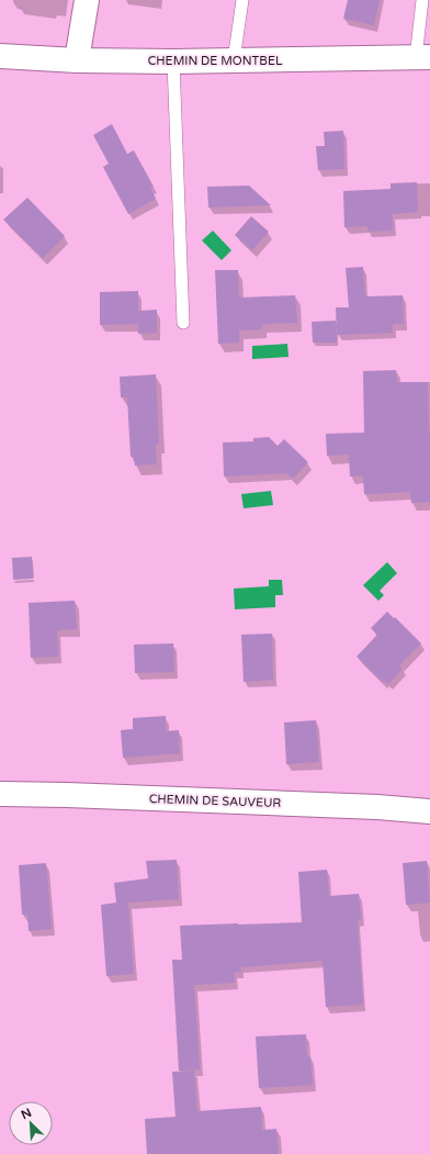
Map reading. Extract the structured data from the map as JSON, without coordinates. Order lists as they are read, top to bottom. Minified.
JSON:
{"streets":{"street":["CHEMIN DE MONTBEL","CHEMIN DE SAUVEUR"]},"north":"top left"}
